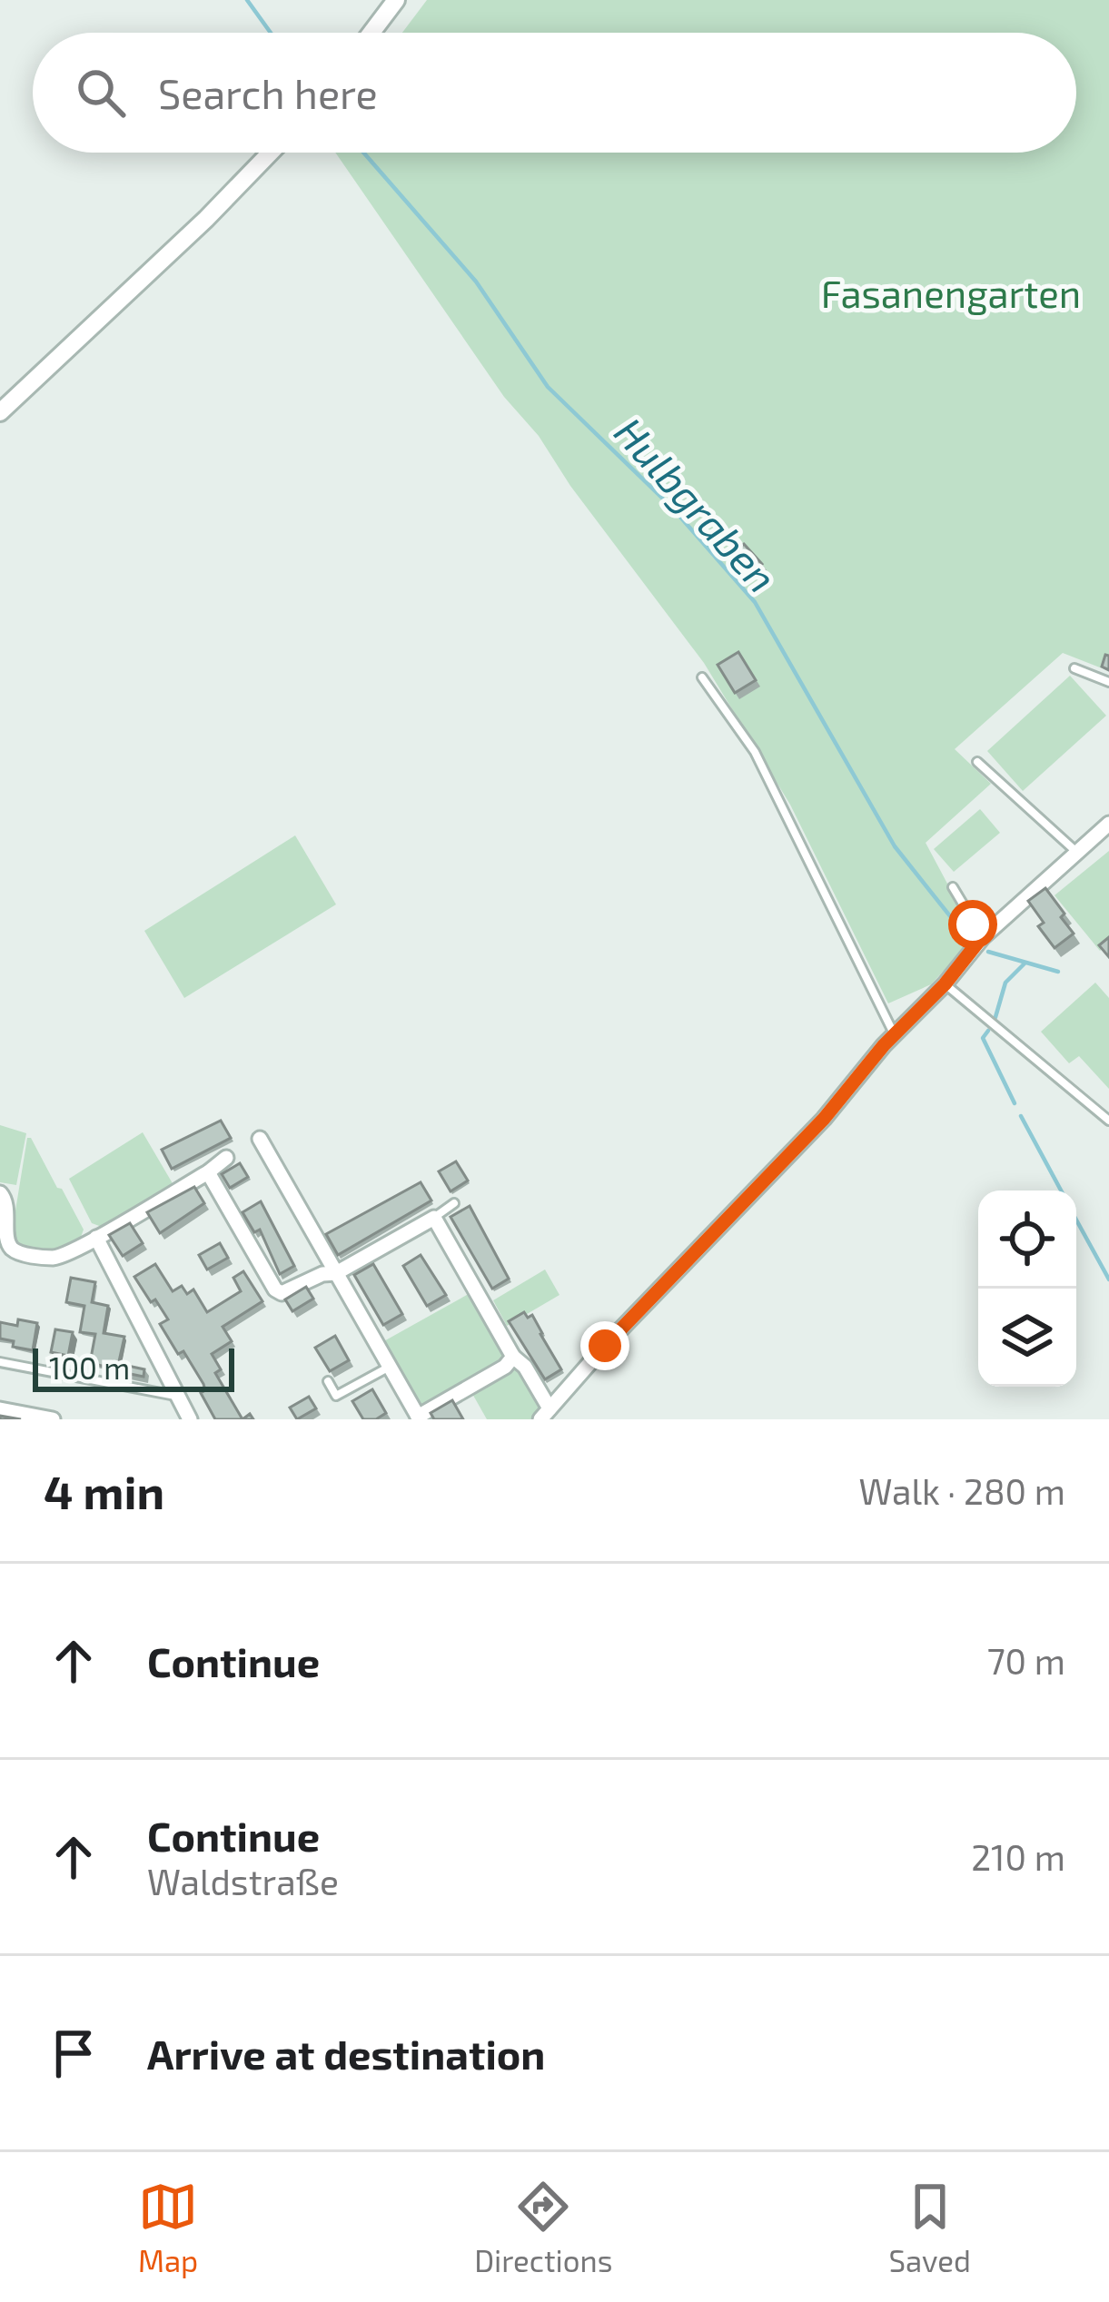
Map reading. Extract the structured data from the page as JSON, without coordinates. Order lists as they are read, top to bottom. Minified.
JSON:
{"water":["Hulbgraben"],"parks":["Fasanengarten"],"scale_bar":"100 m","page":{"search":"Search here","scale":"100 m","heading":["4 min","Walk · 280 m"],"list":[["Continue","70 m"],["Continue","Waldstraße","210 m"],"Arrive at destination"],"nav":["Map","Directions","Saved"]}}
